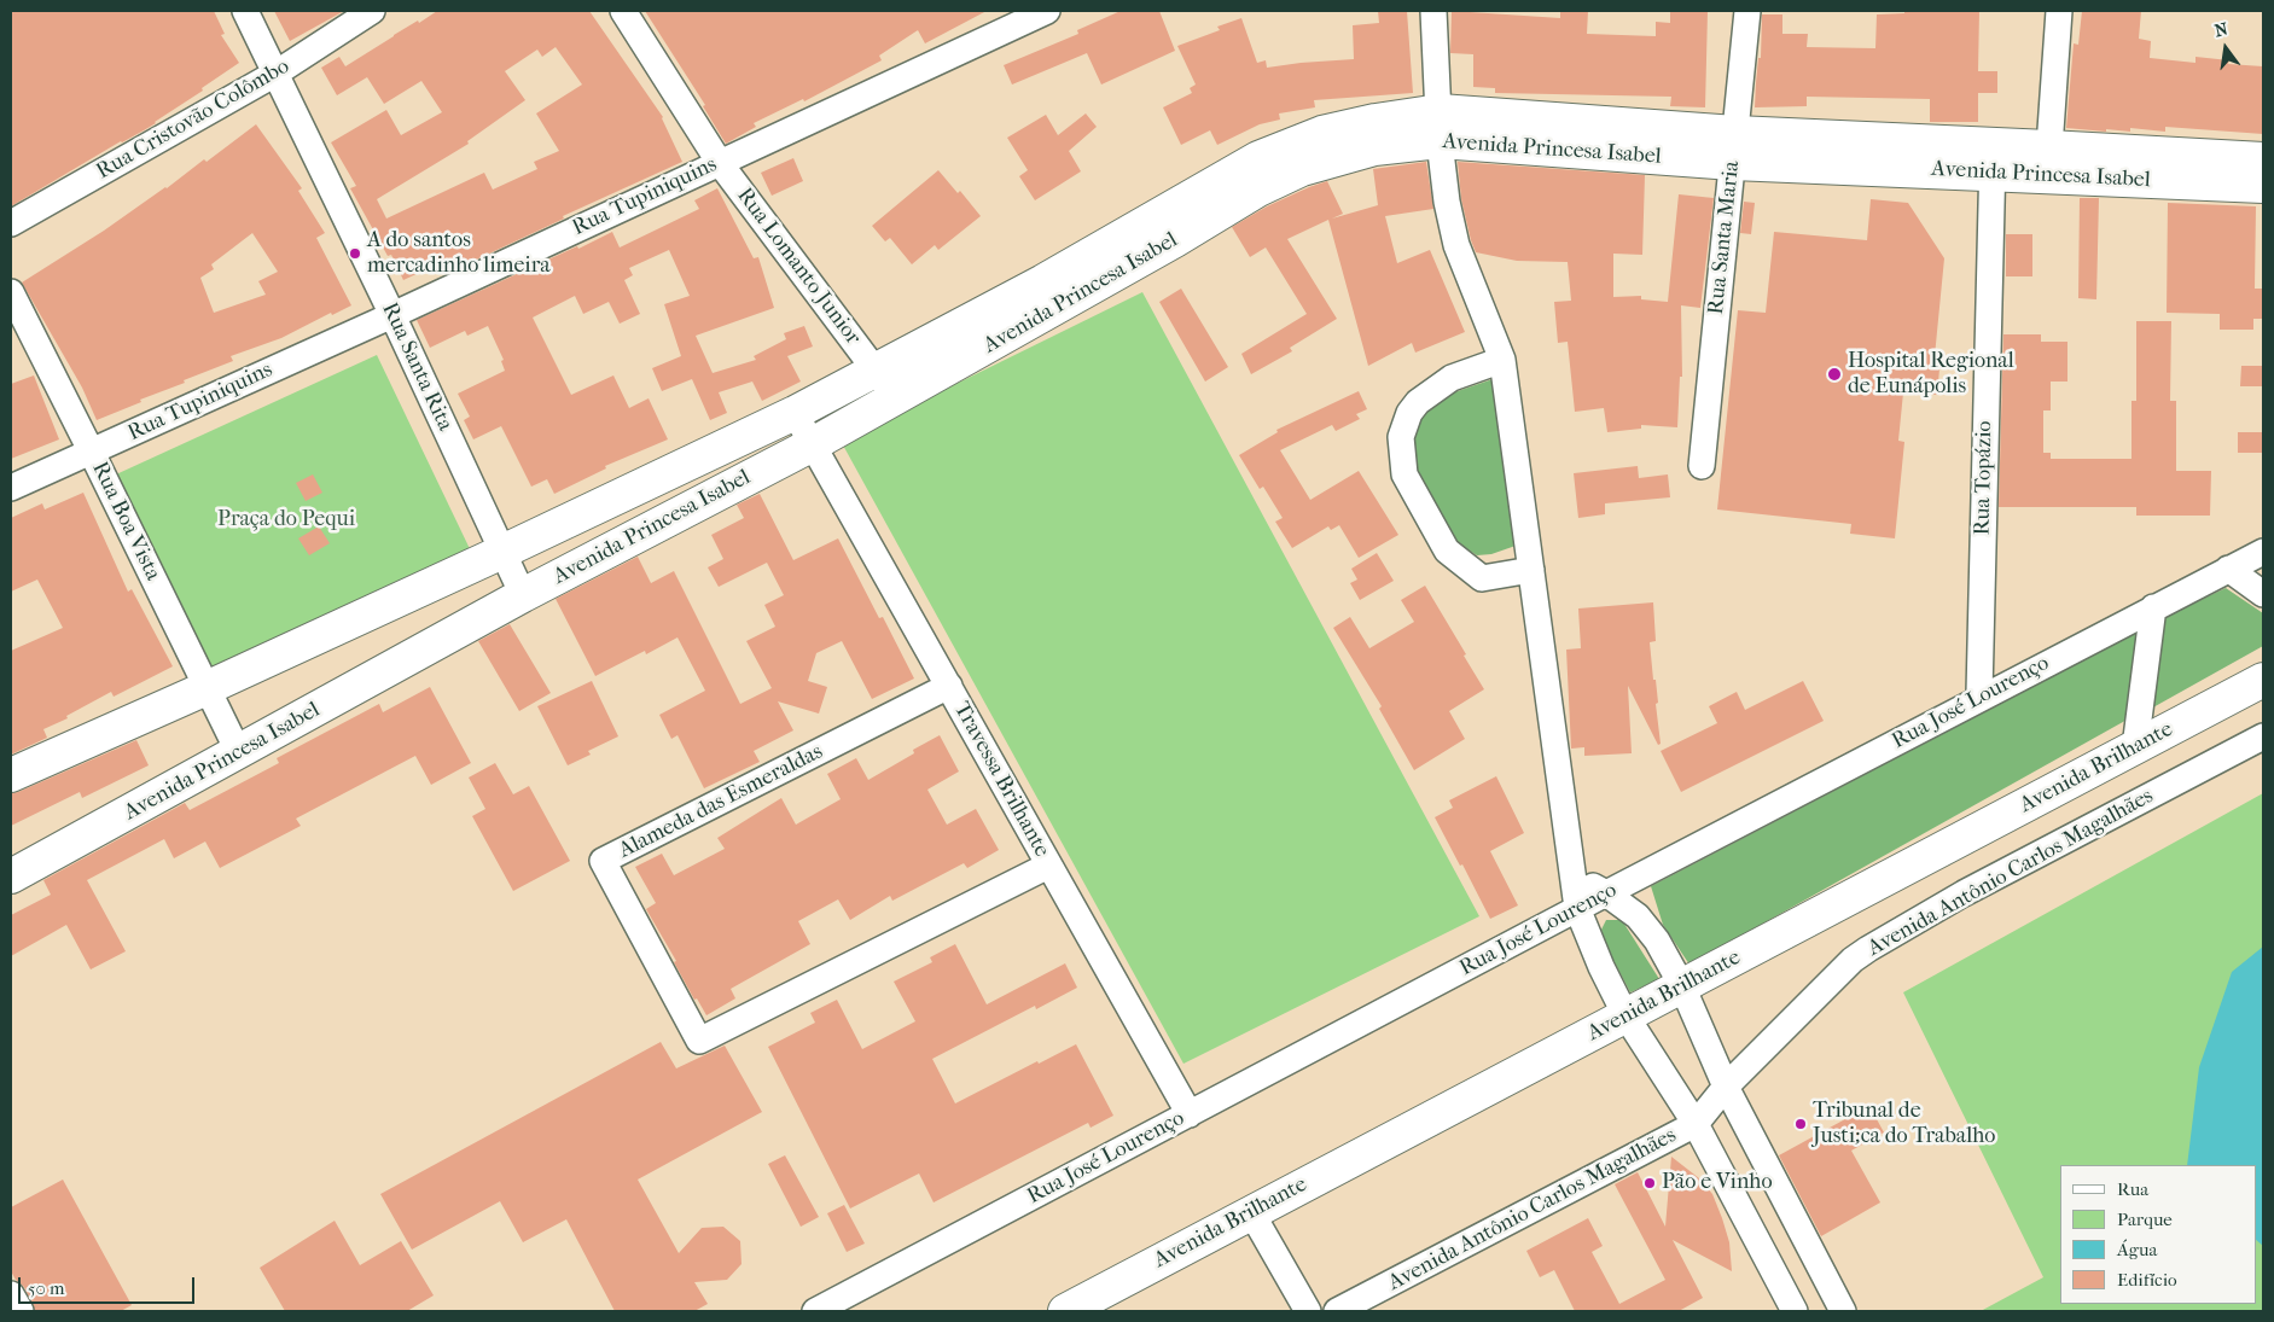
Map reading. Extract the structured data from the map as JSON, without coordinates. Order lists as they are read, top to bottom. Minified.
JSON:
{"streets":{"main road":["Avenida Princesa Isabel","Avenida Brilhante"],"street":["Rua Cristovão Colômbo","Rua Tupiniquins","Rua Santa Maria","Rua Lomanto Junior","Rua Santa Rita","Rua Topázio","Rua Boa Vista","Rua José Lourenço","Travessa Brilhante","Alameda das Esmeraldas","Avenida Antônio Carlos Magalhães"]},"crossings":[["Rua Cristovão Colômbo","Rua Santa Rita"],["Avenida Princesa Isabel","Rua Santa Maria"],["Avenida Princesa Isabel","Rua Lomanto Junior"],["Avenida Princesa Isabel","Rua Santa Rita"],["Avenida Princesa Isabel","Rua Topázio"],["Avenida Princesa Isabel","Rua Boa Vista"],["Avenida Princesa Isabel","Travessa Brilhante"],["Rua Tupiniquins","Rua Lomanto Junior"],["Rua Tupiniquins","Rua Santa Rita"],["Rua Tupiniquins","Rua Boa Vista"],["Rua Topázio","Rua José Lourenço"],["Rua José Lourenço","Travessa Brilhante"],["Travessa Brilhante","Alameda das Esmeraldas"]],"parks":["Praça do Pequi"],"places":["A do santos mercadinho limeira","Hospital Regional de Eunápolis","Tribunal de Justi;ca do Trabalho","Pão e Vinho"],"legend":["Rua","Parque","Água","Edifício"],"scale_bar":"50 m","north":"top"}
